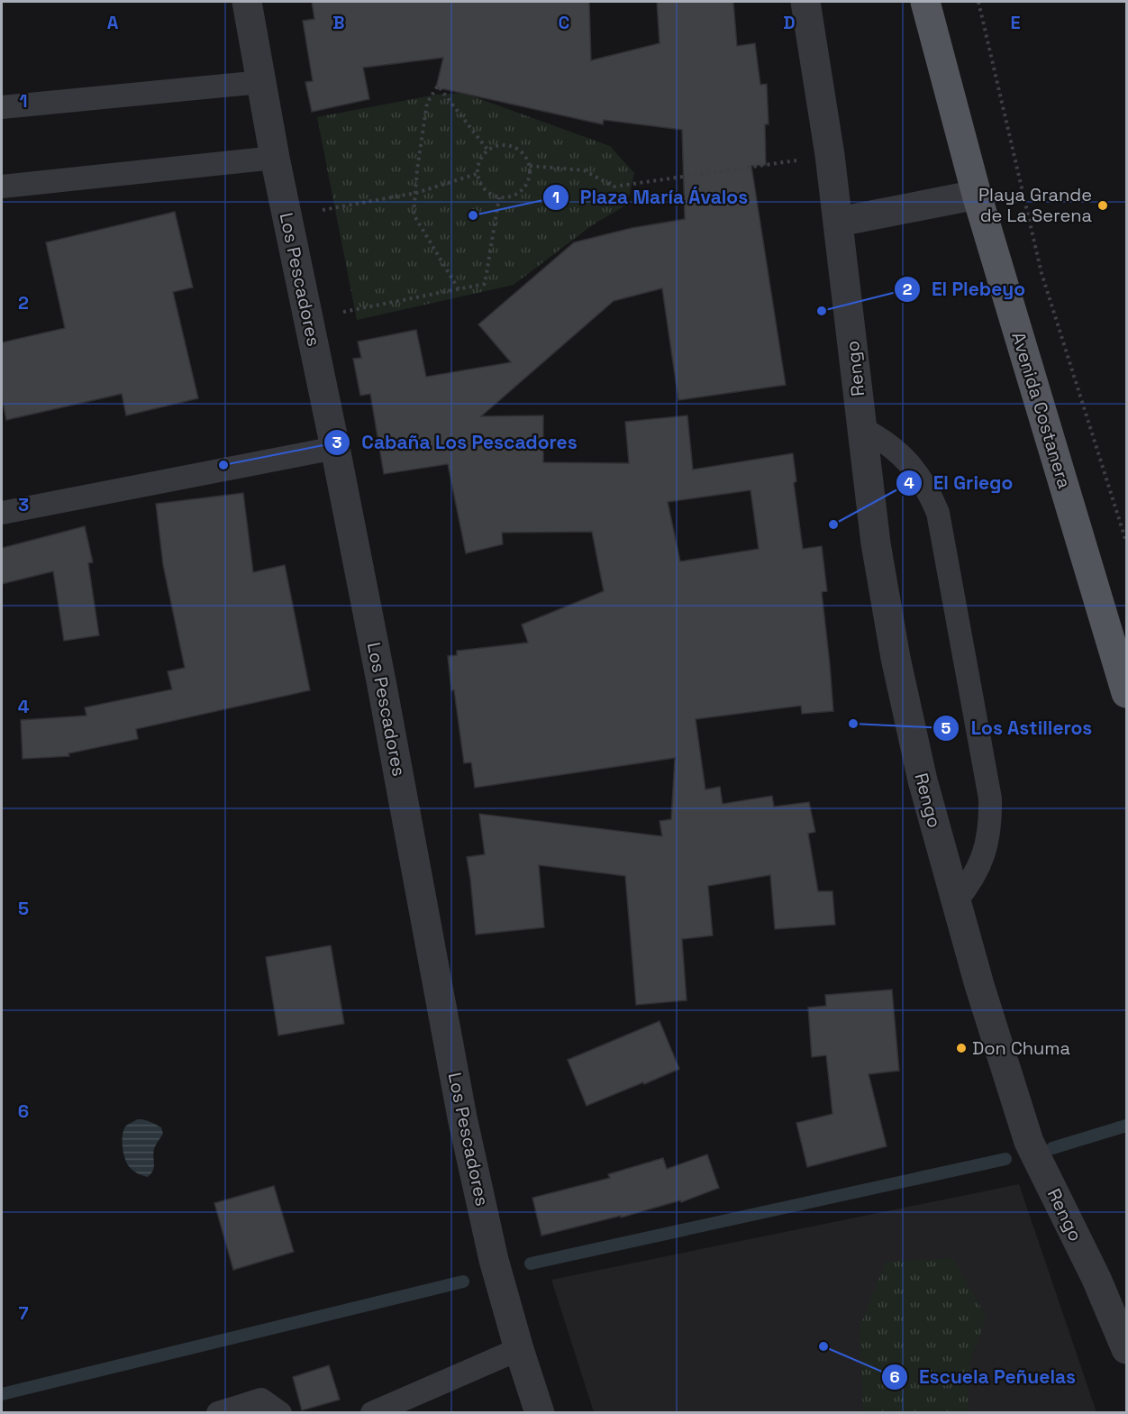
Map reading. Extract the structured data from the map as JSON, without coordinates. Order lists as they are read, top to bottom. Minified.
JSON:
{"streets":{"main road":["Avenida Costanera"],"street":["Los Pescadores","Rengo"]},"places":["Playa Grande de La Serena","Plaza María Ávalos","El Plebeyo","Cabaña Los Pescadores","El Griego","Los Astilleros","Don Chuma","Escuela Peñuelas"],"grid":{"columns":["A","B","C","D","E"],"rows":["1","2","3","4","5","6","7"]}}
